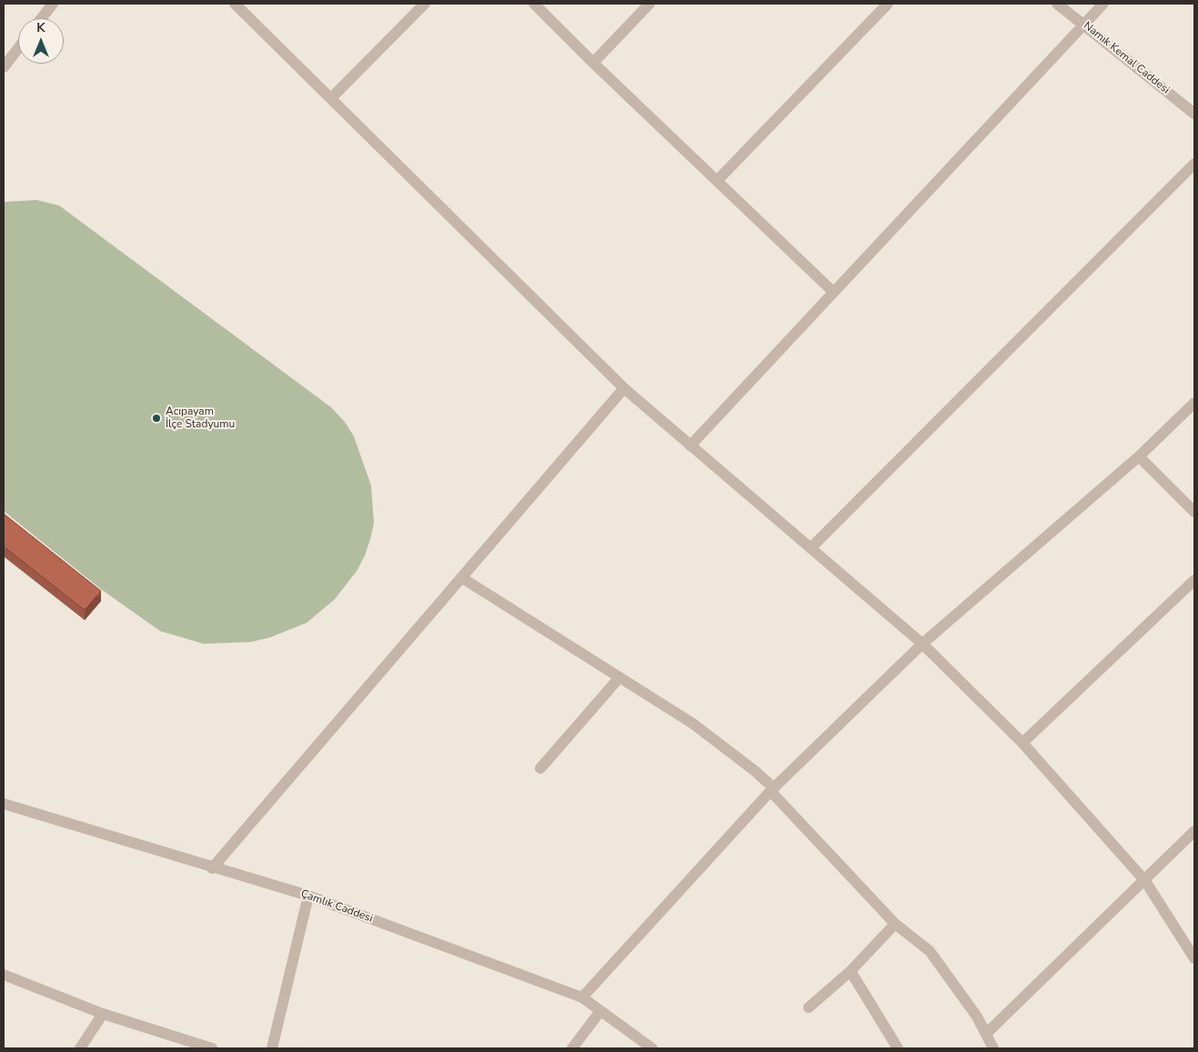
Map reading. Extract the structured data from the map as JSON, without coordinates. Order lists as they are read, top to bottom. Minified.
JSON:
{"streets":{"street":["Namık Kemal Caddesi","Çamlık Caddesi"]},"places":["Acıpayam İlçe Stadyumu"],"north":"top"}
